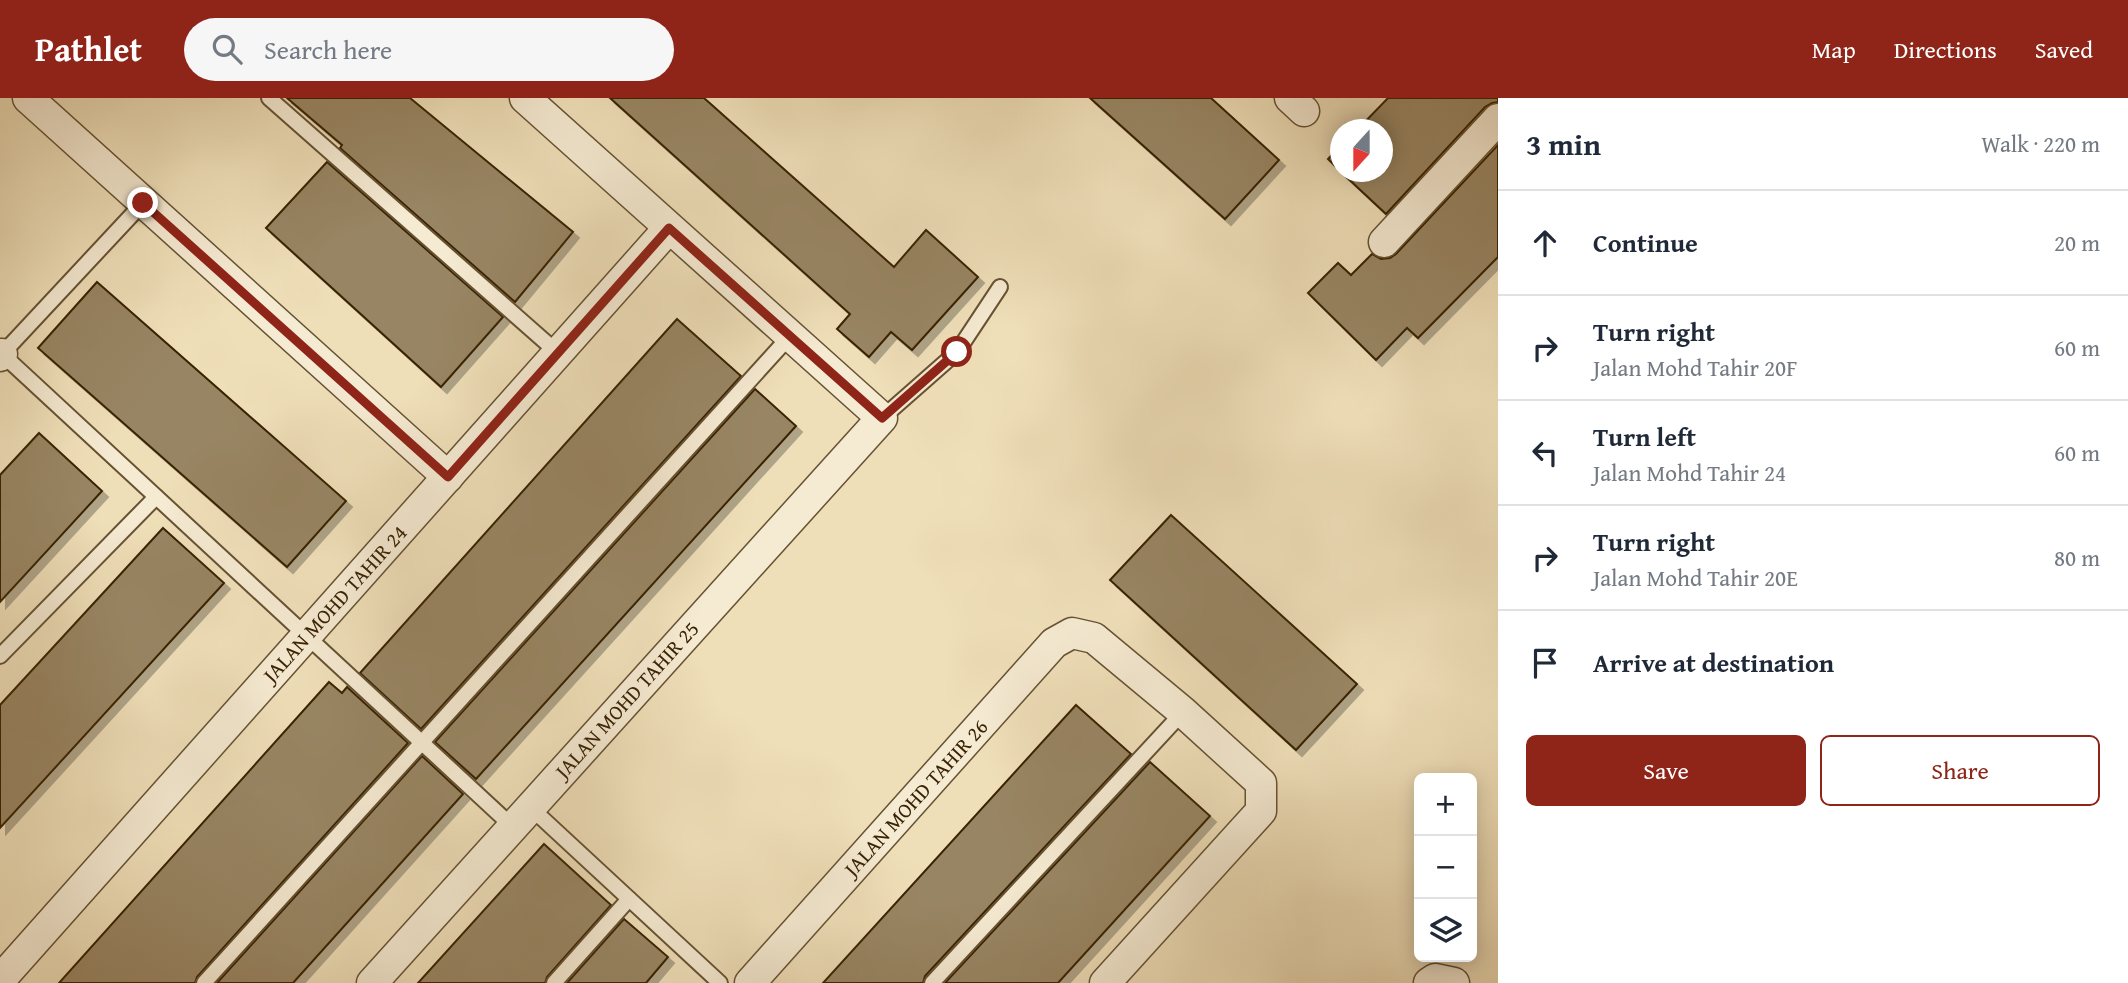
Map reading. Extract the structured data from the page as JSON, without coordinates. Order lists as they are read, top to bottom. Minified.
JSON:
{"streets":{"street":["JALAN MOHD TAHIR 24","JALAN MOHD TAHIR 25","JALAN MOHD TAHIR 26"]},"north":"bottom","page":{"header":"Pathlet","search":"Search here","nav":["Map","Directions","Saved"],"heading":["3 min","Walk · 220 m"],"list":[["Continue","20 m"],["Turn right","Jalan Mohd Tahir 20F","60 m"],["Turn left","Jalan Mohd Tahir 24","60 m"],["Turn right","Jalan Mohd Tahir 20E","80 m"],"Arrive at destination"],"buttons":["Save","Share"],"map_buttons":["+","−"]}}
